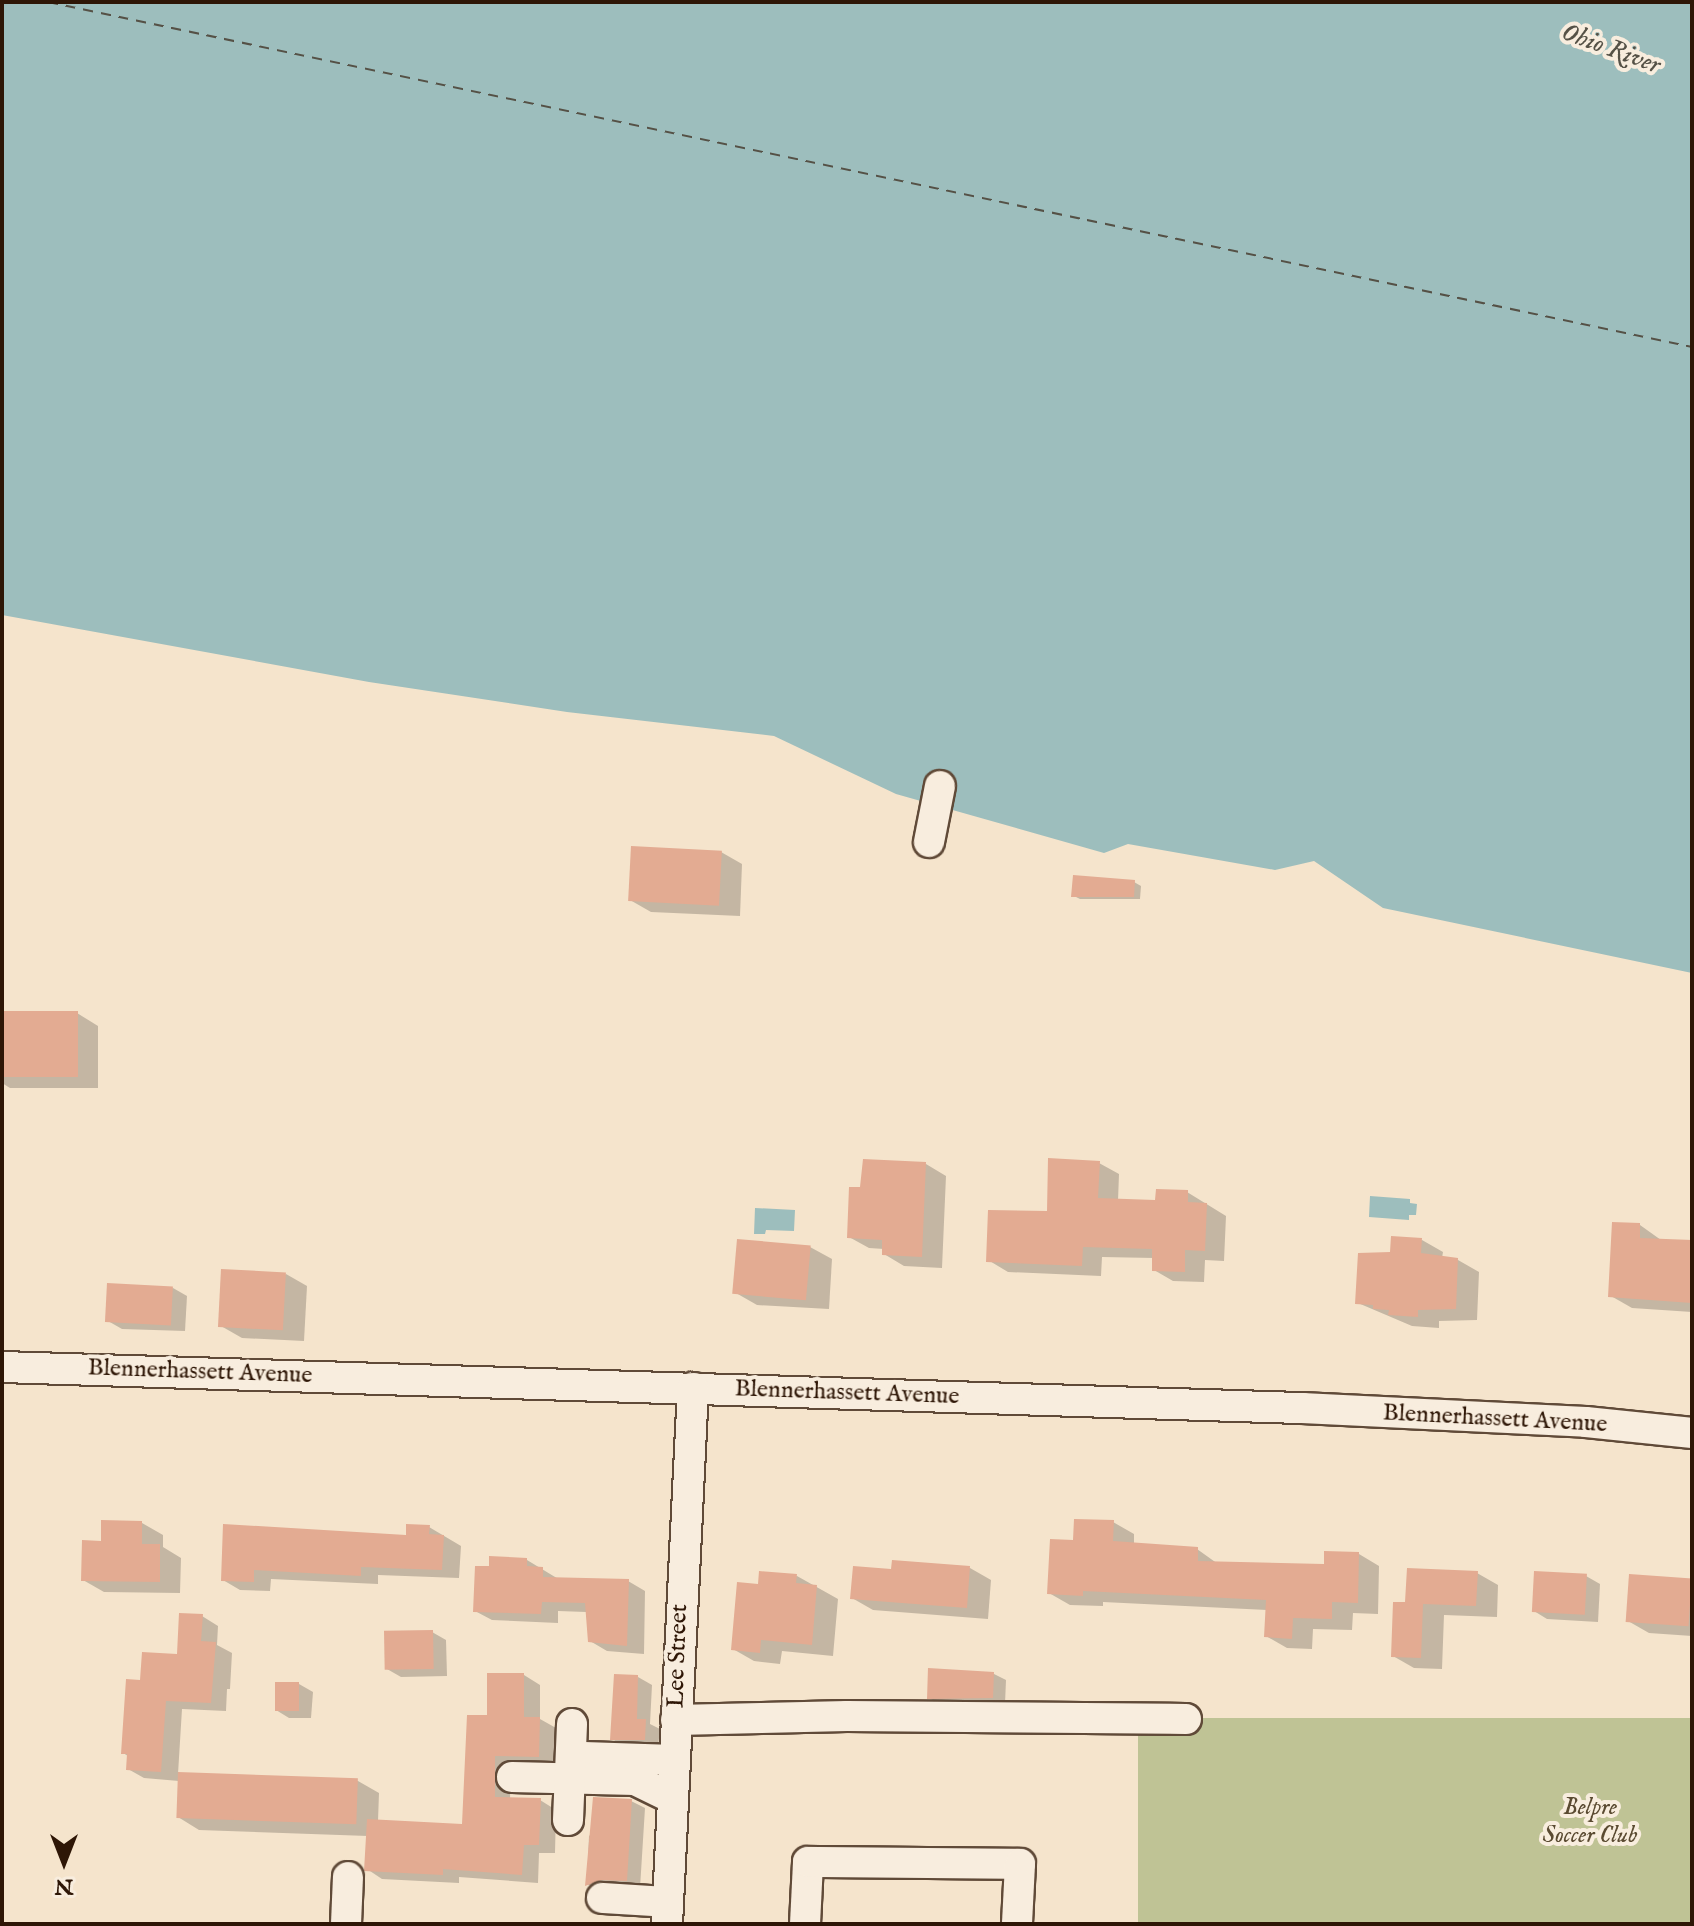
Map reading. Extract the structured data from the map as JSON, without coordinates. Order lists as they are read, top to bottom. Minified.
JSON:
{"streets":{"street":["Blennerhassett Avenue","Lee Street"]},"crossings":[["Blennerhassett Avenue","Lee Street"]],"water":["Ohio River"],"parks":["Belpre Soccer Club"],"north":"bottom"}
